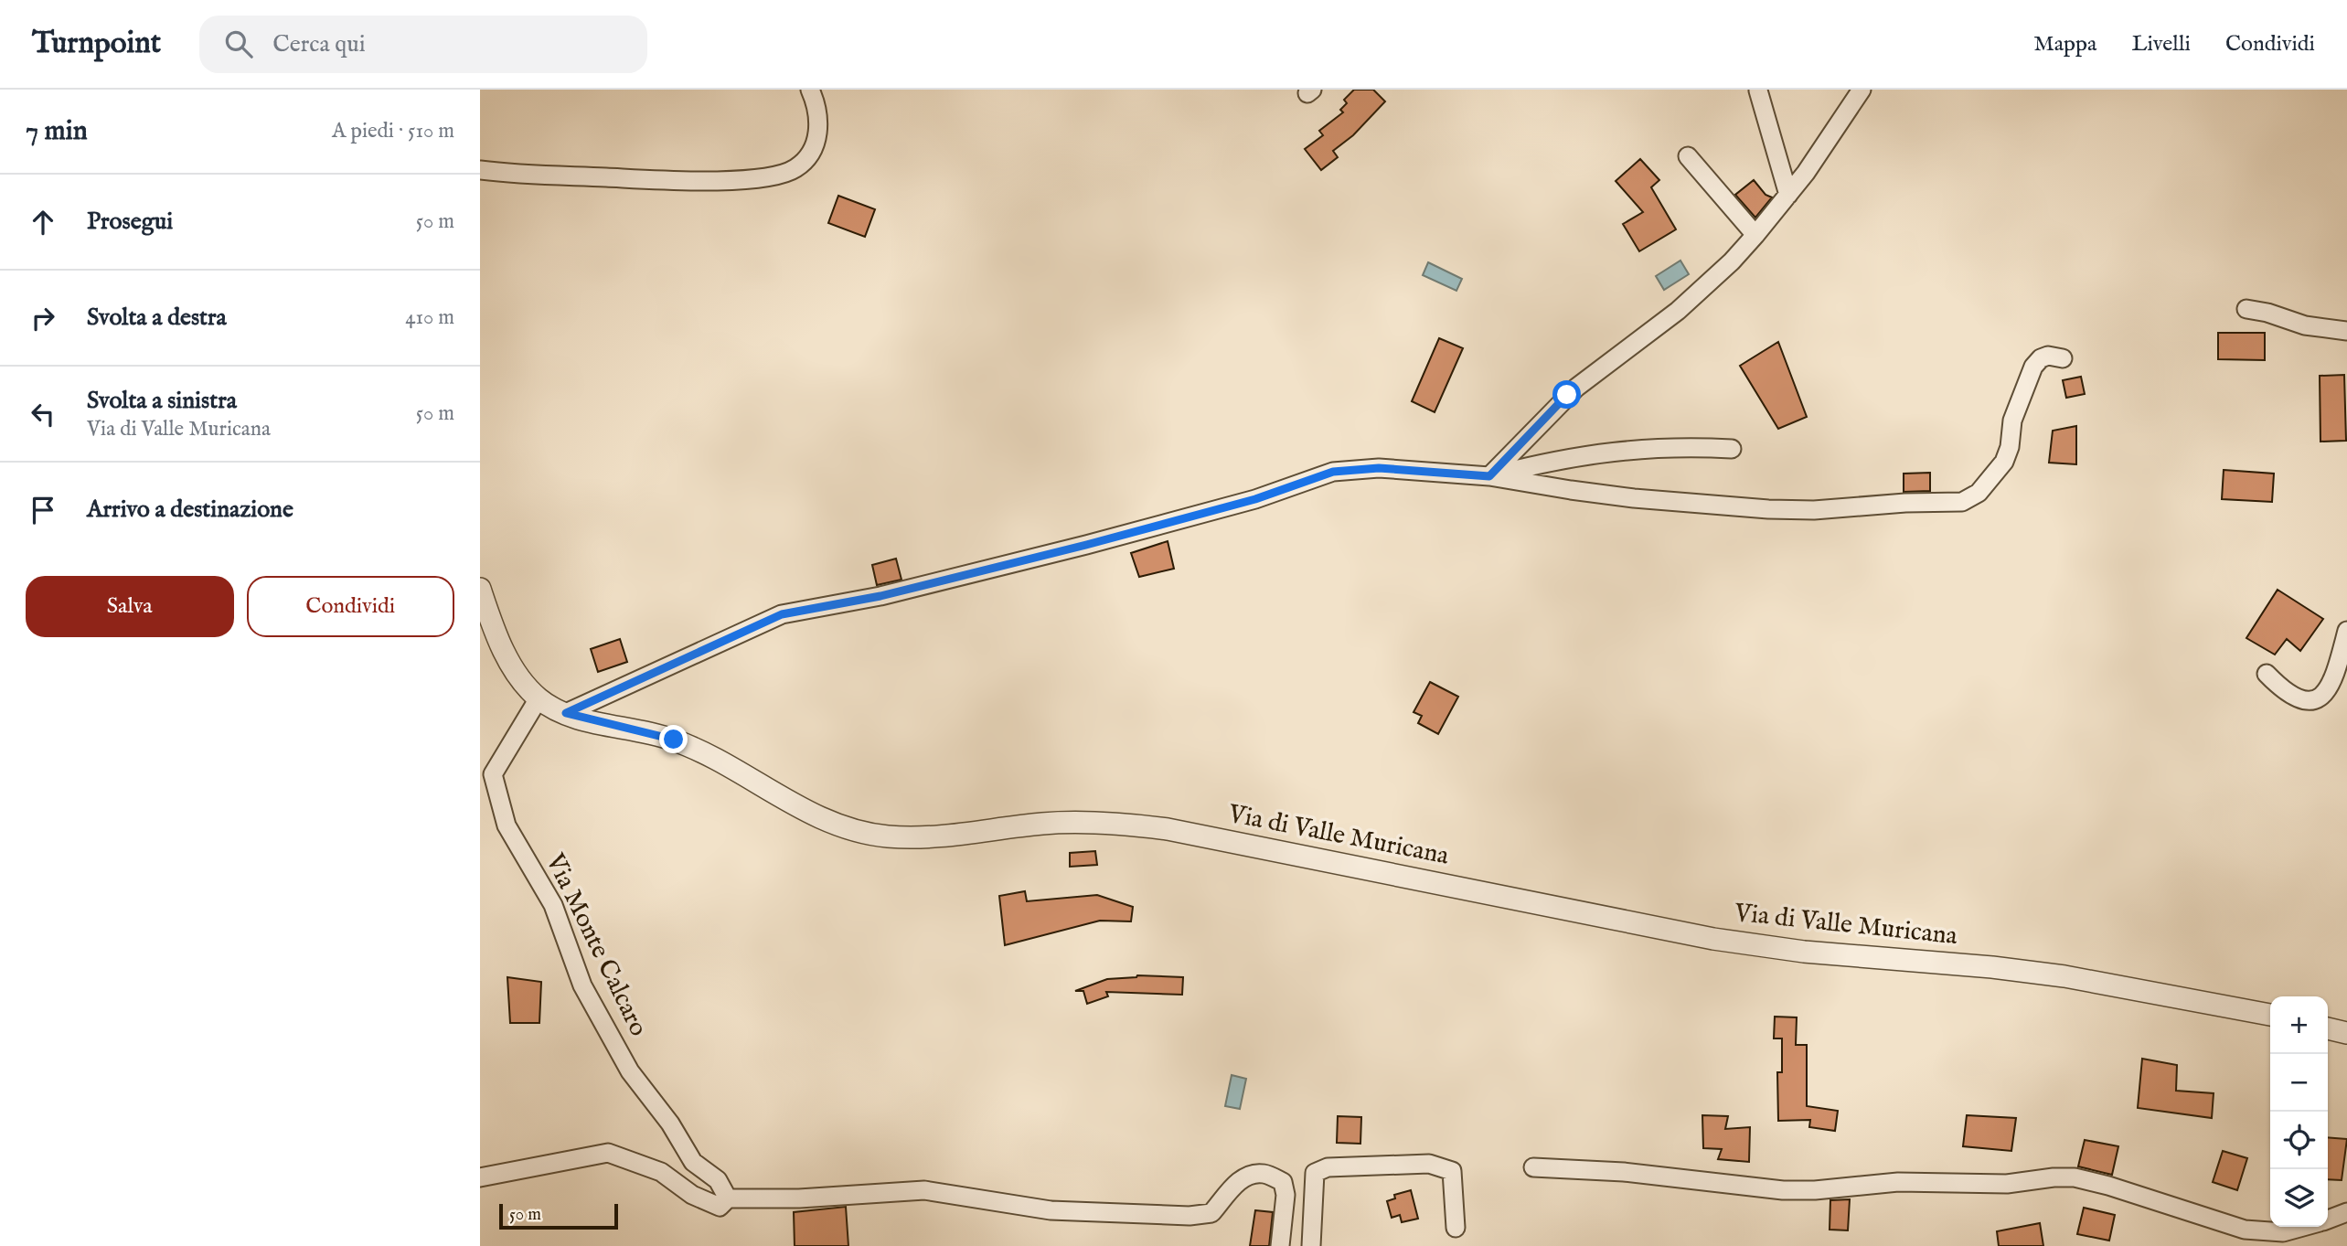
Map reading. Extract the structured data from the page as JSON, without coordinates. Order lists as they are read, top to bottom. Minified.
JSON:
{"streets":{"street":["Via di Valle Muricana","Via Monte Calcaro"]},"crossings":[["Via di Valle Muricana","Via Monte Calcaro"]],"scale_bar":"50 m","page":{"header":"Turnpoint","search":"Cerca qui","nav":["Mappa","Livelli","Condividi"],"heading":["7 min","A piedi · 510 m"],"list":[["Prosegui","50 m"],["Svolta a destra","410 m"],["Svolta a sinistra","Via di Valle Muricana","50 m"],"Arrivo a destinazione"],"buttons":["Salva","Condividi"],"map_buttons":["+","−"],"scale":"50 m"}}
